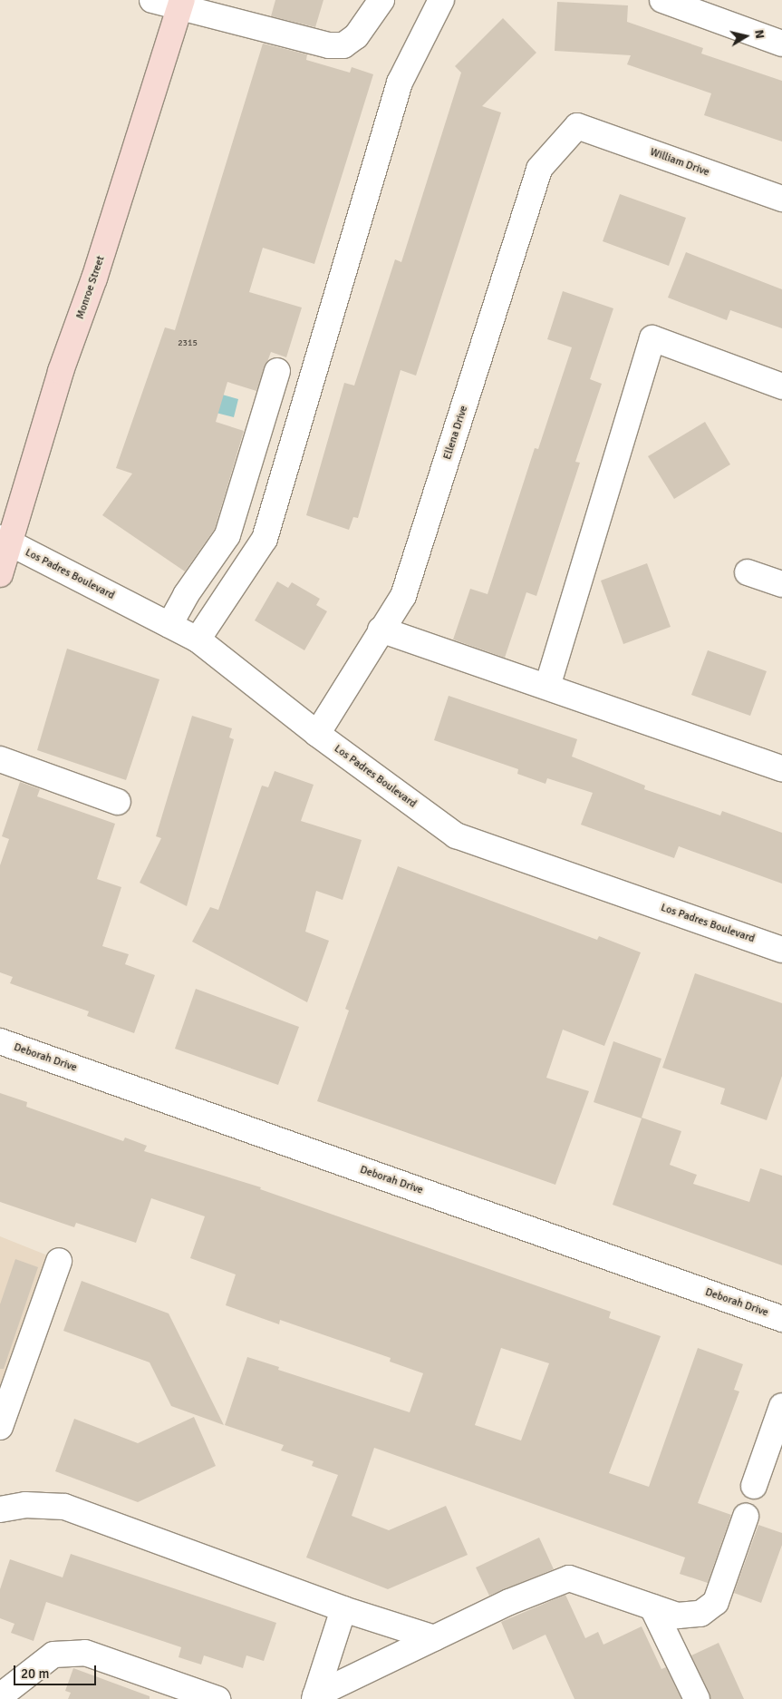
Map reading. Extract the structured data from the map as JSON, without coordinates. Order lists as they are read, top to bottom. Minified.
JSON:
{"streets":{"main road":["Monroe Street"],"street":["William Drive","Ellena Drive","Los Padres Boulevard","Deborah Drive"]},"crossings":[["William Drive","Ellena Drive"],["Monroe Street","Los Padres Boulevard"],["Ellena Drive","Los Padres Boulevard"]],"house_numbers":["2315"],"scale_bar":"20 m","north":"right"}
